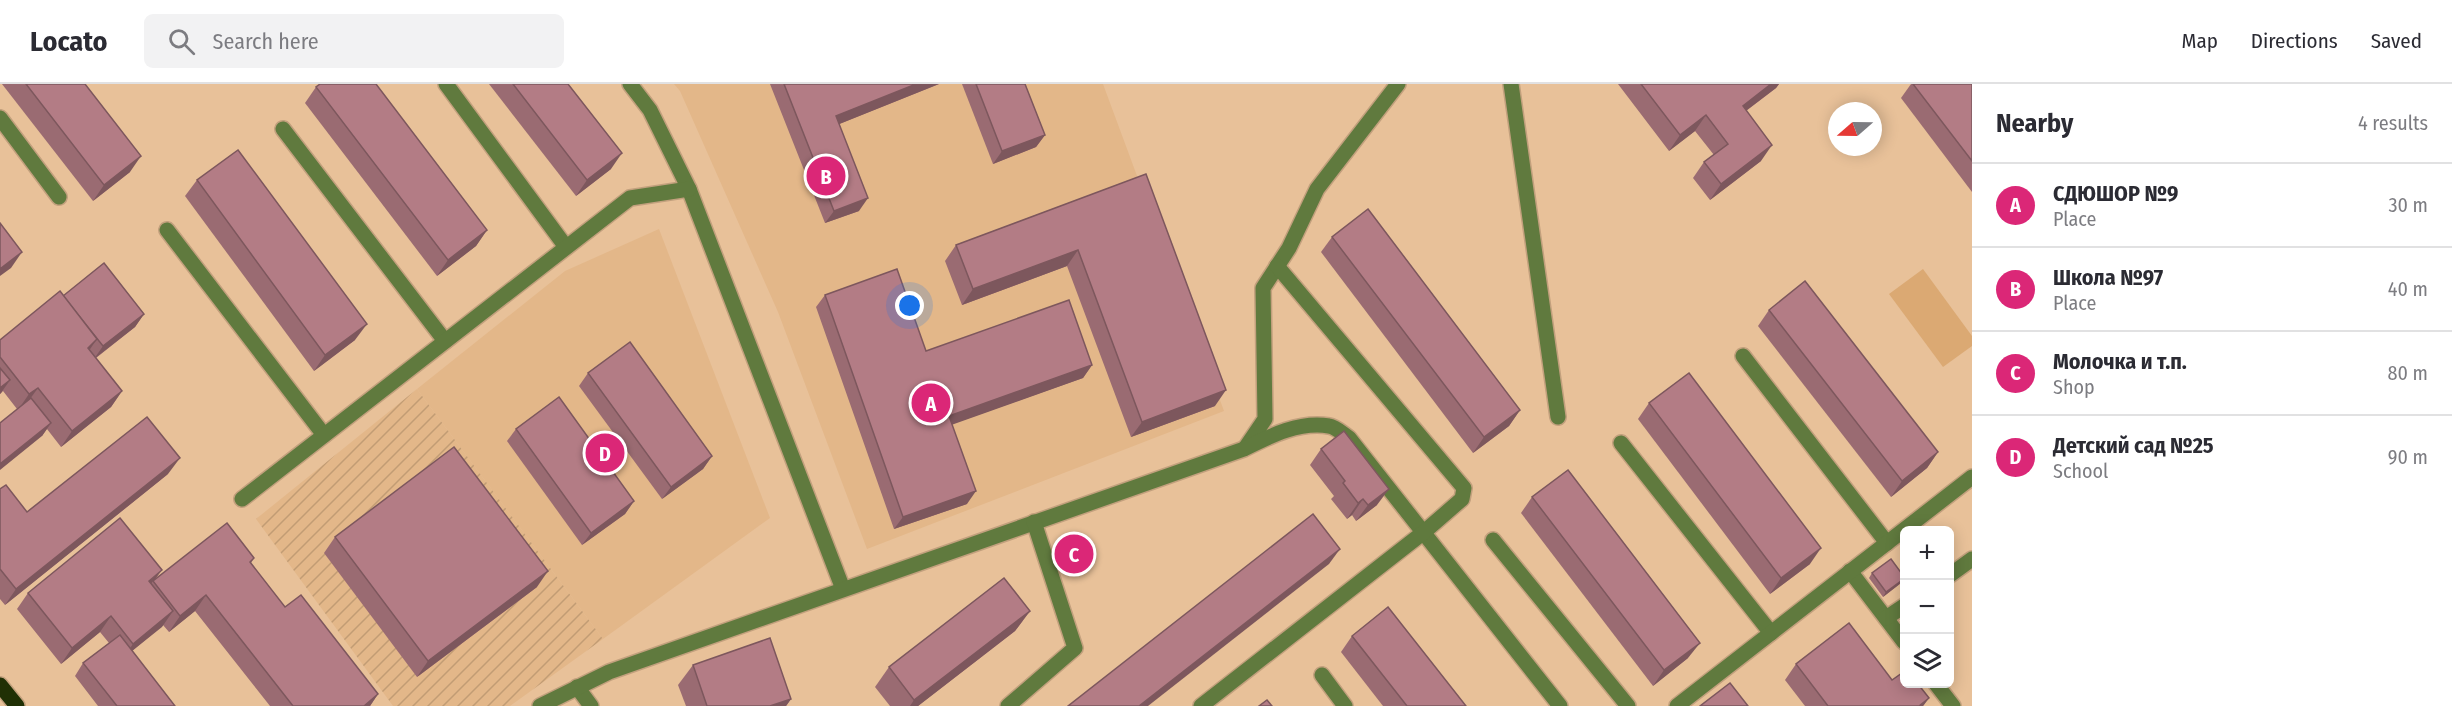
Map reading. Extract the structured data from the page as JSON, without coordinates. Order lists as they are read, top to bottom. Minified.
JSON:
{"north":"left","page":{"header":"Locato","search":"Search here","nav":["Map","Directions","Saved"],"heading":["Nearby","4 results"],"pins":["B","A","D","C"],"list":[{"mark":"A","name":"СДЮШОР №9","note":"Place","value":"30 m"},{"mark":"B","name":"Школа №97","note":"Place","value":"40 m"},{"mark":"C","name":"Молочка и т.п.","note":"Shop","value":"80 m"},{"mark":"D","name":"Детский сад №25","note":"School","value":"90 m"}],"map_buttons":["+","−"]}}
